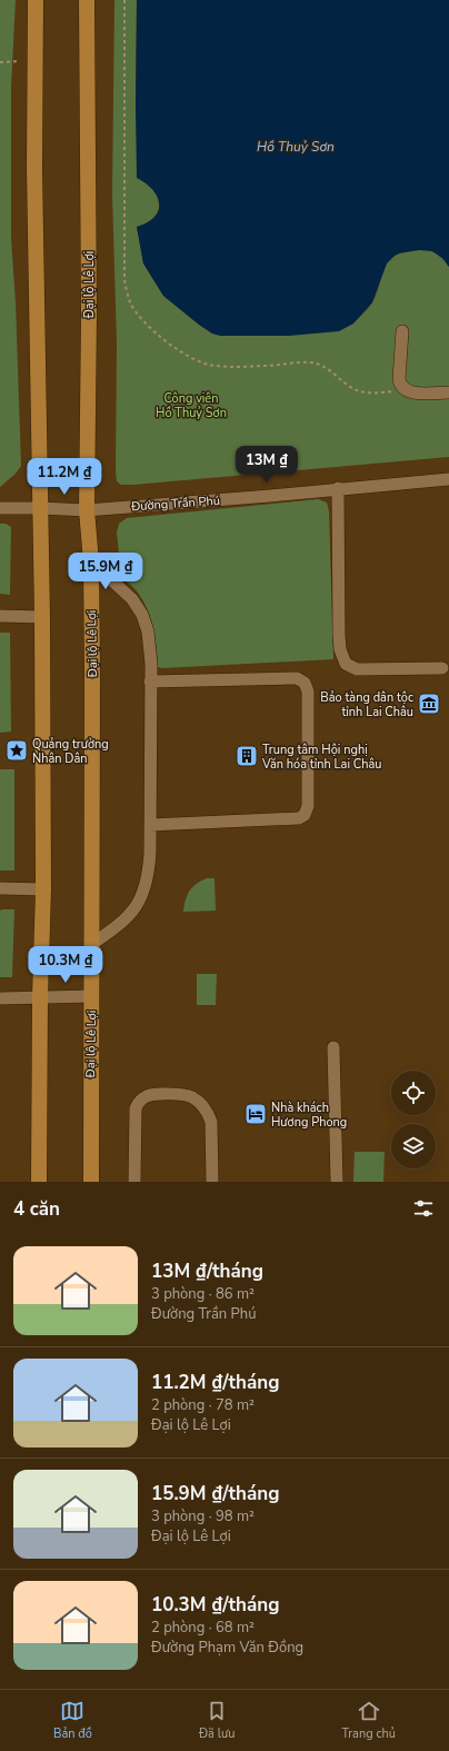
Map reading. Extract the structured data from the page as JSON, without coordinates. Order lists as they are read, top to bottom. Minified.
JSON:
{"streets":{"main road":["Đại lộ Lê Lợi"],"street":["Đường Trần Phú"]},"crossings":[["Đại lộ Lê Lợi","Đường Trần Phú"]],"water":["Hồ Thuỷ Sơn"],"parks":["Công viên Hồ Thuỷ Sơn"],"places":{"museum":["Bảo tàng dân tộc tỉnh Lai Châu"],"place":["Quảng trường Nhân Dân"],"building":["Trung tâm Hội nghị Văn hóa tỉnh Lai Châu"],"hotel":["Nhà khách Hương Phong"]},"page":{"price":["13M ₫","11.2M ₫","15.9M ₫","10.3M ₫"],"heading":"4 căn","list":[{"name":"13M ₫/tháng","note":"3 phòng · 86 m² · Đường Trần Phú"},{"name":"11.2M ₫/tháng","note":"2 phòng · 78 m² · Đại lộ Lê Lợi"},{"name":"15.9M ₫/tháng","note":"3 phòng · 98 m² · Đại lộ Lê Lợi"},{"name":"10.3M ₫/tháng","note":"2 phòng · 68 m² · Đường Phạm Văn Đồng"}],"tabs":["Bản đồ","Đã lưu","Trang chủ"]}}
